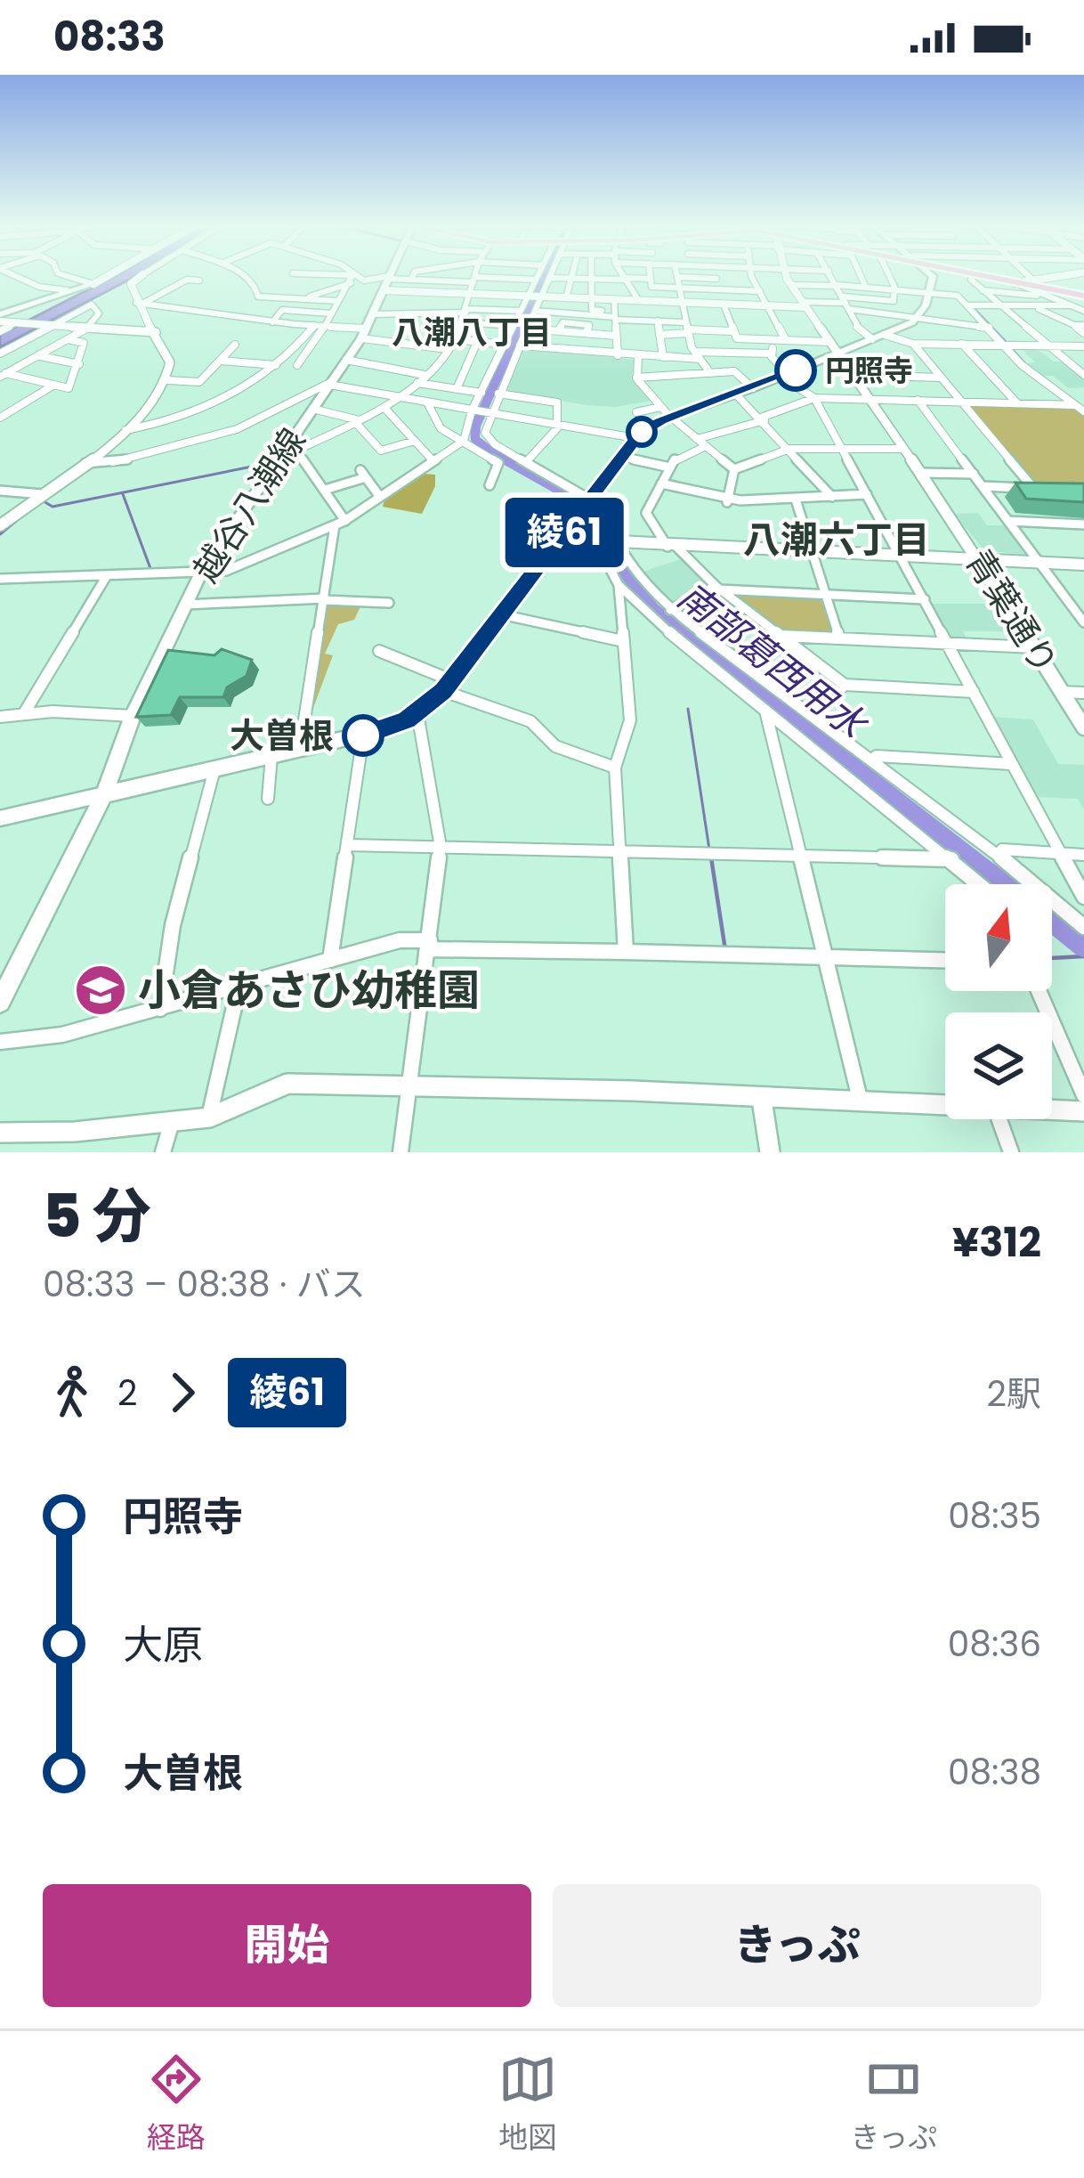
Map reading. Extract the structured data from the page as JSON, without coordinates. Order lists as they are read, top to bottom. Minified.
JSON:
{"streets":{"main road":["越谷八潮線"],"street":["青葉通り"]},"districts":["八潮八丁目","八潮六丁目"],"water":["南部葛西用水"],"places":{"other":["円照寺","大曽根"],"school or university":["小倉あさひ幼稚園"]},"lines":["bus line 綾61"],"north":"top","page":{"status":"08:33","on_map":"綾61","heading":["5 分","08:33 – 08:38 · バス","¥312"],"legs":["2","綾61","2駅"],"list":[{"name":"円照寺","value":"08:35"},{"name":"大原","value":"08:36"},{"name":"大曽根","value":"08:38"}],"buttons":["開始","きっぷ"],"tabs":["経路","地図","きっぷ"]}}
